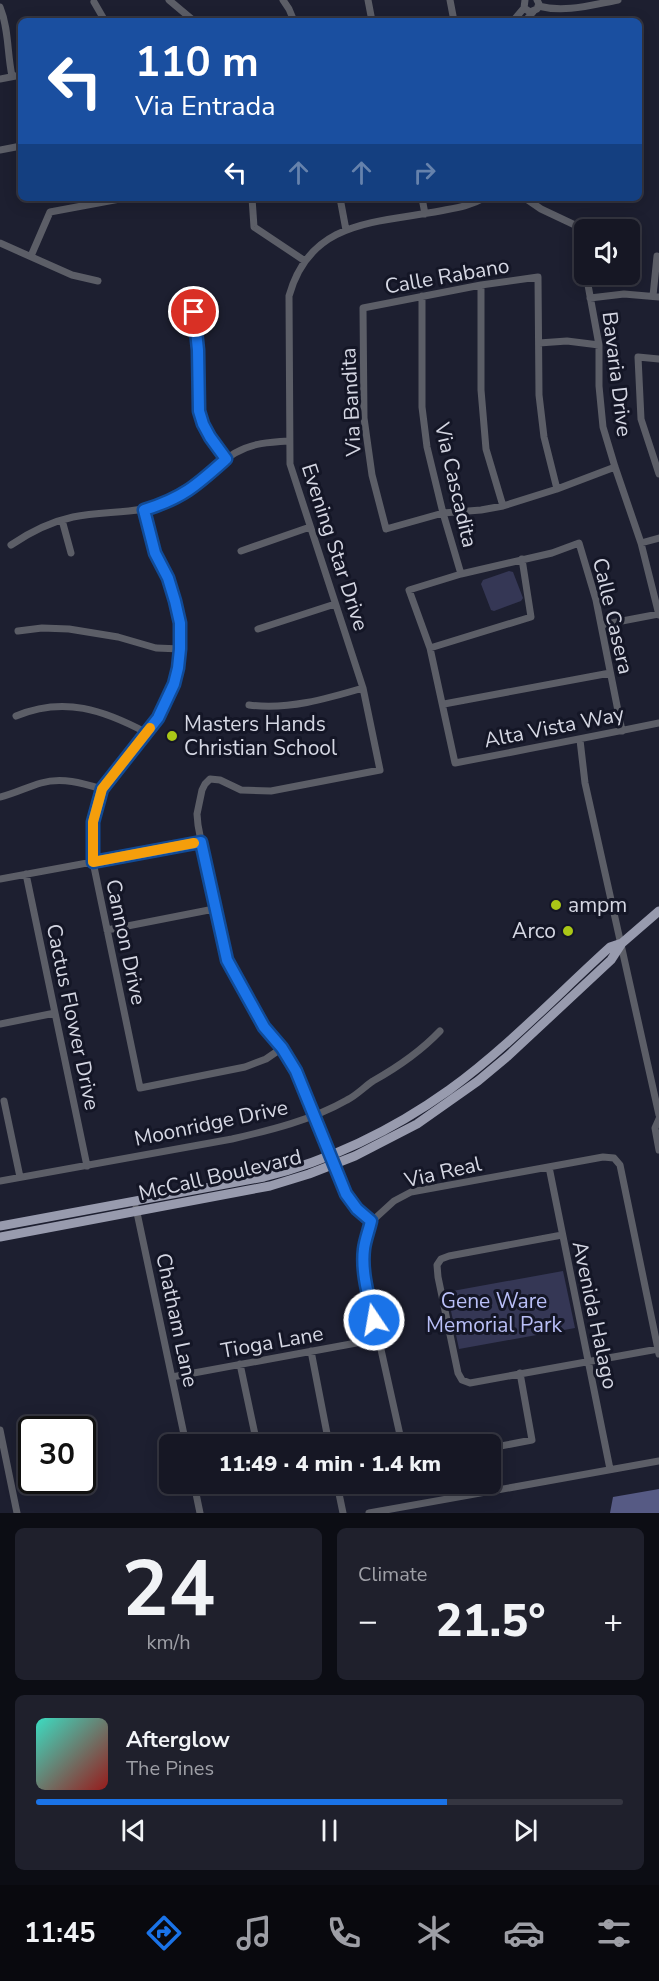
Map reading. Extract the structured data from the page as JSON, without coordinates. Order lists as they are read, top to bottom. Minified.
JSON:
{"streets":{"main road":["McCall Boulevard"],"street":["Calle Rabano","Bavaria Drive","Via Bandita","Via Cascadita","Evening Star Drive","Calle Casera","Alta Vista Way","Cannon Drive","Cactus Flower Drive","Moonridge Drive","Via Real","Avenida Halago","Chatham Lane","Tioga Lane"]},"crossings":[["Calle Rabano","Via Bandita"],["Calle Rabano","Via Cascadita"],["Via Bandita","Via Cascadita"],["Calle Casera","Alta Vista Way"],["Cactus Flower Drive","Moonridge Drive"],["Via Real","Avenida Halago"],["McCall Boulevard","Chatham Lane"],["Chatham Lane","Tioga Lane"]],"parks":["Gene Ware Memorial Park"],"places":["Masters Hands Christian School","ampm","Arco"],"page":{"turn":["110 m","Via Entrada"],"limit":"30","trip":"11:49 · 4 min · 1.4 km","tile":[["24","km/h"],"Climate"],"heat":["−","21.5°","+"],"song":["Afterglow","The Pines"],"tabs":"11:45"}}
